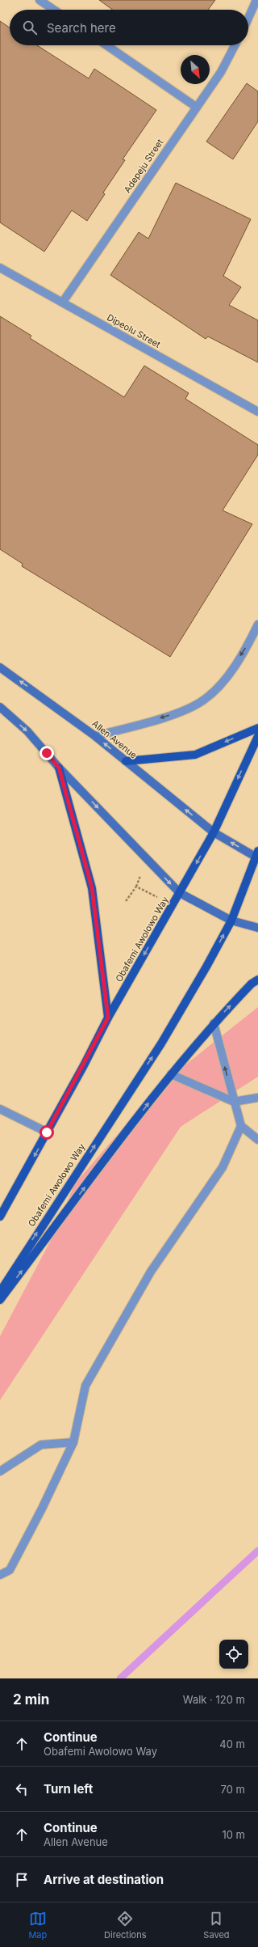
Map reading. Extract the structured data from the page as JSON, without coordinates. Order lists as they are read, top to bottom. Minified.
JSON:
{"streets":{"main road":["Allen Avenue","Obafemi Awolowo Way"],"street":["Adepeju Street","Dipeolu Street"]},"crossings":[["Adepeju Street","Dipeolu Street"],["Allen Avenue","Obafemi Awolowo Way"]],"north":"bottom right","page":{"search":"Search here","heading":["2 min","Walk · 120 m"],"list":[["Continue","Obafemi Awolowo Way","40 m"],["Turn left","70 m"],["Continue","Allen Avenue","10 m"],"Arrive at destination"],"nav":["Map","Directions","Saved"]}}
